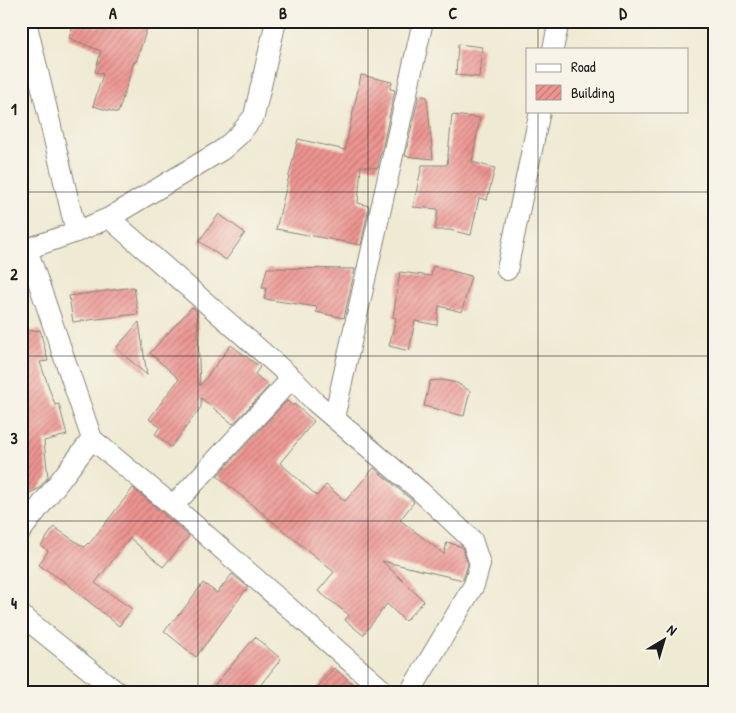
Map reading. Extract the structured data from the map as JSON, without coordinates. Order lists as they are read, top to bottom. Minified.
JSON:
{"legend":["Road","Building"],"north":"top right","grid":{"columns":["A","B","C","D"],"rows":["1","2","3","4"]}}
